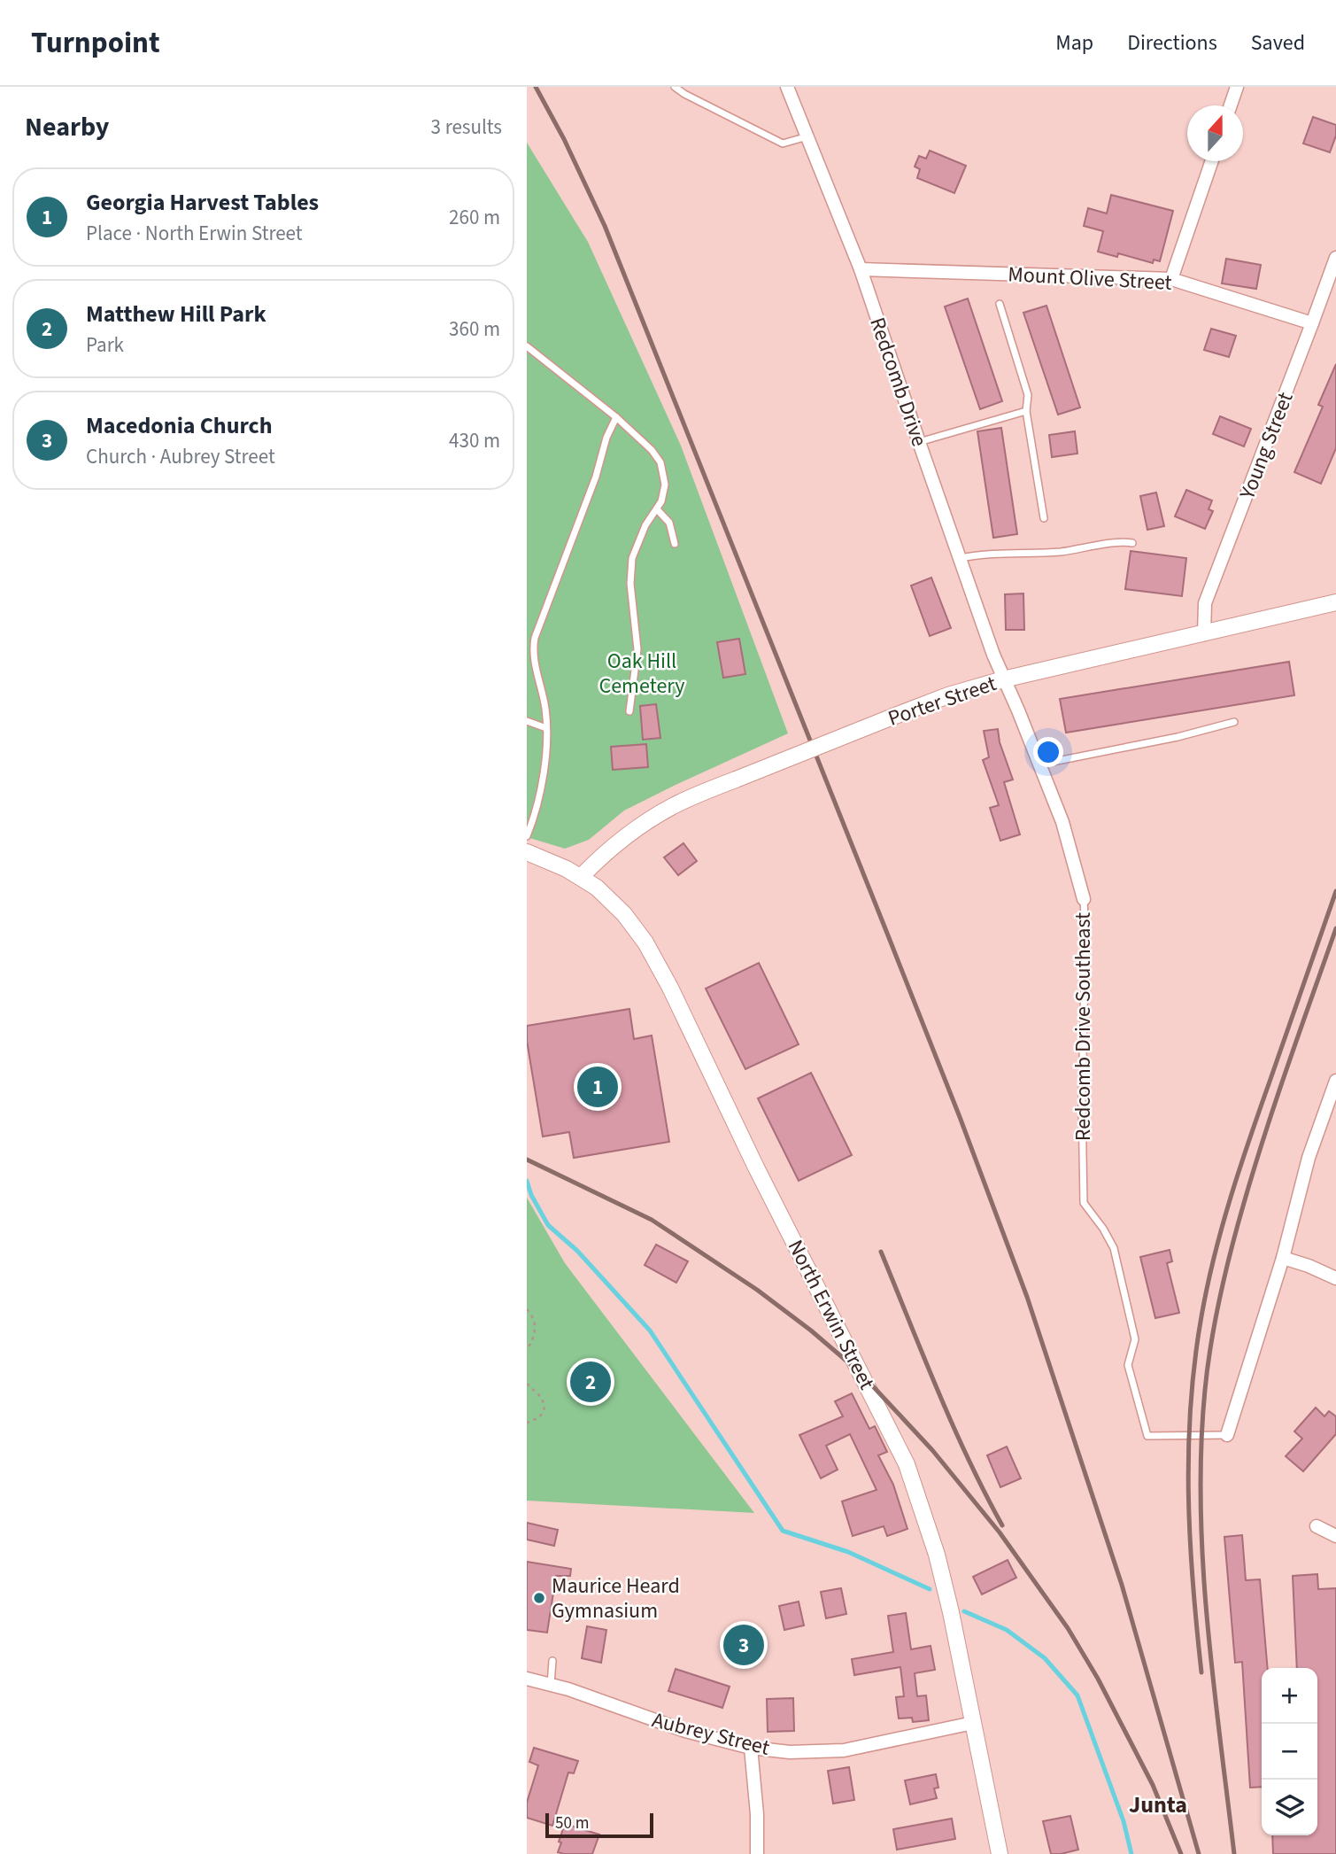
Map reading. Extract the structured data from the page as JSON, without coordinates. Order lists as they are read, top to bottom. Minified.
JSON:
{"streets":{"street":["Mount Olive Street","Redcomb Drive","Young Street","Porter Street","Redcomb Drive Southeast","North Erwin Street","Aubrey Street"]},"crossings":[["Mount Olive Street","Redcomb Drive"],["Mount Olive Street","Young Street"],["Redcomb Drive","Porter Street"],["Redcomb Drive","Redcomb Drive Southeast"],["Young Street","Porter Street"],["Porter Street","Redcomb Drive Southeast"],["Porter Street","North Erwin Street"],["North Erwin Street","Aubrey Street"]],"districts":["Junta"],"parks":["Oak Hill Cemetery"],"places":["Maurice Heard Gymnasium"],"scale_bar":"50 m","north":"top","page":{"header":"Turnpoint","nav":["Map","Directions","Saved"],"heading":["Nearby","3 results"],"list":[{"mark":"1","name":"Georgia Harvest Tables","note":"Place · North Erwin Street","value":"260 m"},{"mark":"2","name":"Matthew Hill Park","note":"Park","value":"360 m"},{"mark":"3","name":"Macedonia Church","note":"Church · Aubrey Street","value":"430 m"}],"pins":["1","2","3"],"map_buttons":["+","−"],"scale":"50 m"}}
